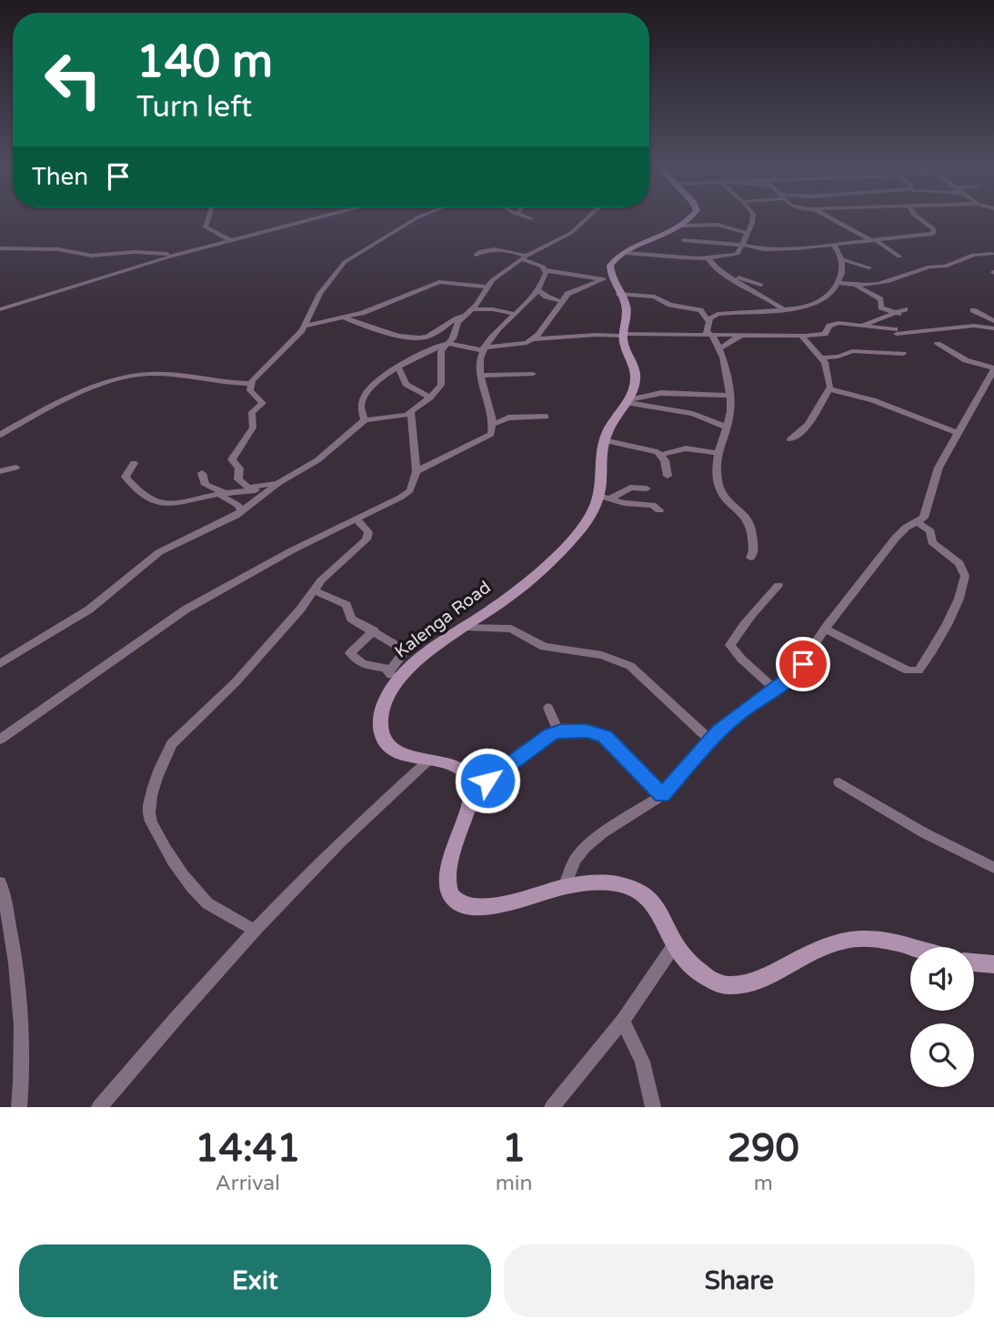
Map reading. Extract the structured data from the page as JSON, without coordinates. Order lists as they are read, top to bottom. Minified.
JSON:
{"streets":{"main road":["Kalenga Road"]},"page":{"turn":["140 m","Turn left"],"then":"Then","eta":["14:41","Arrival","1","min","290","m"],"buttons":["Exit","Share"]}}
